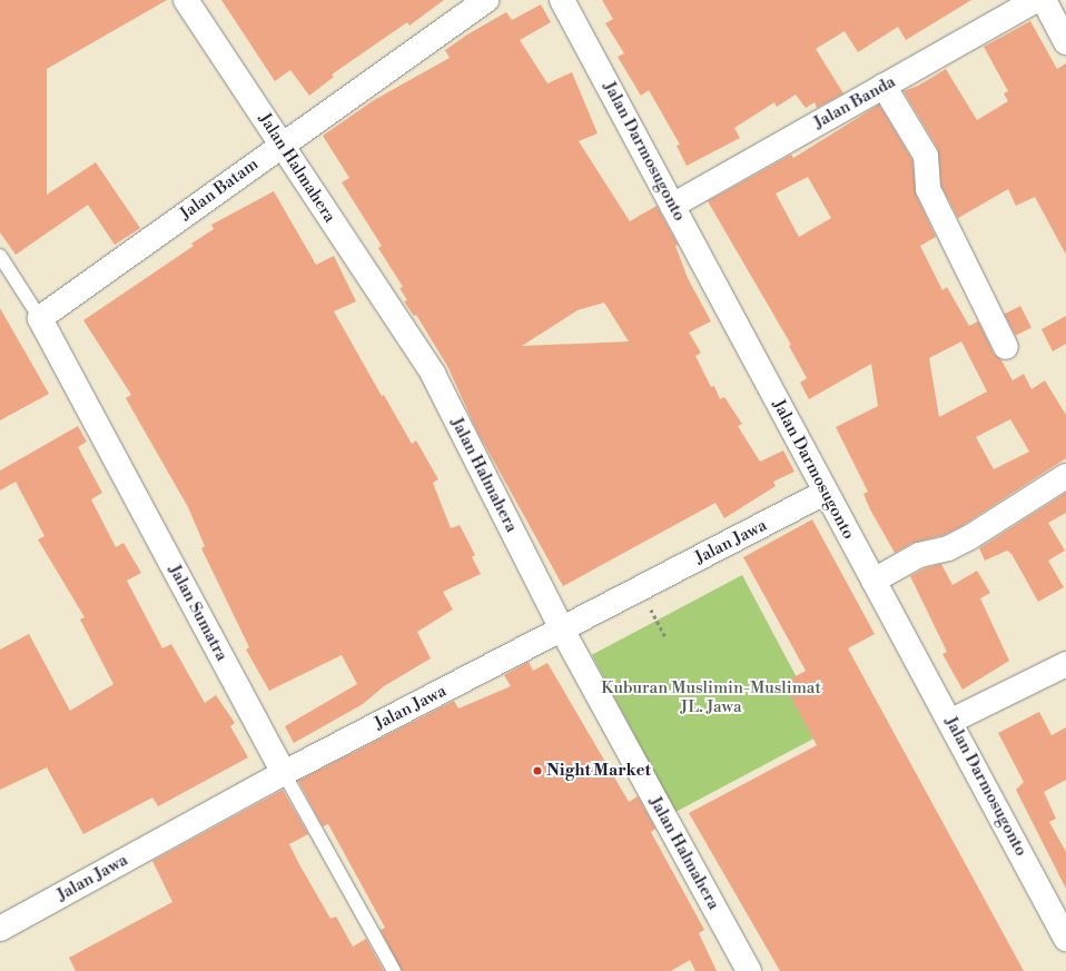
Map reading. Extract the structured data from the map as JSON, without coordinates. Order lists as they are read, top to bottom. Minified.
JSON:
{"streets":{"street":["Jalan Banda","Jalan Darmosugonto","Jalan Halmahera","Jalan Batam","Jalan Jawa","Jalan Sumatra"]},"crossings":[["Jalan Banda","Jalan Darmosugonto"],["Jalan Darmosugonto","Jalan Jawa"],["Jalan Halmahera","Jalan Batam"],["Jalan Halmahera","Jalan Jawa"],["Jalan Batam","Jalan Sumatra"],["Jalan Jawa","Jalan Sumatra"]],"parks":["Kuburan Muslimin-Muslimat JL. Jawa"],"places":["Night Market"]}
